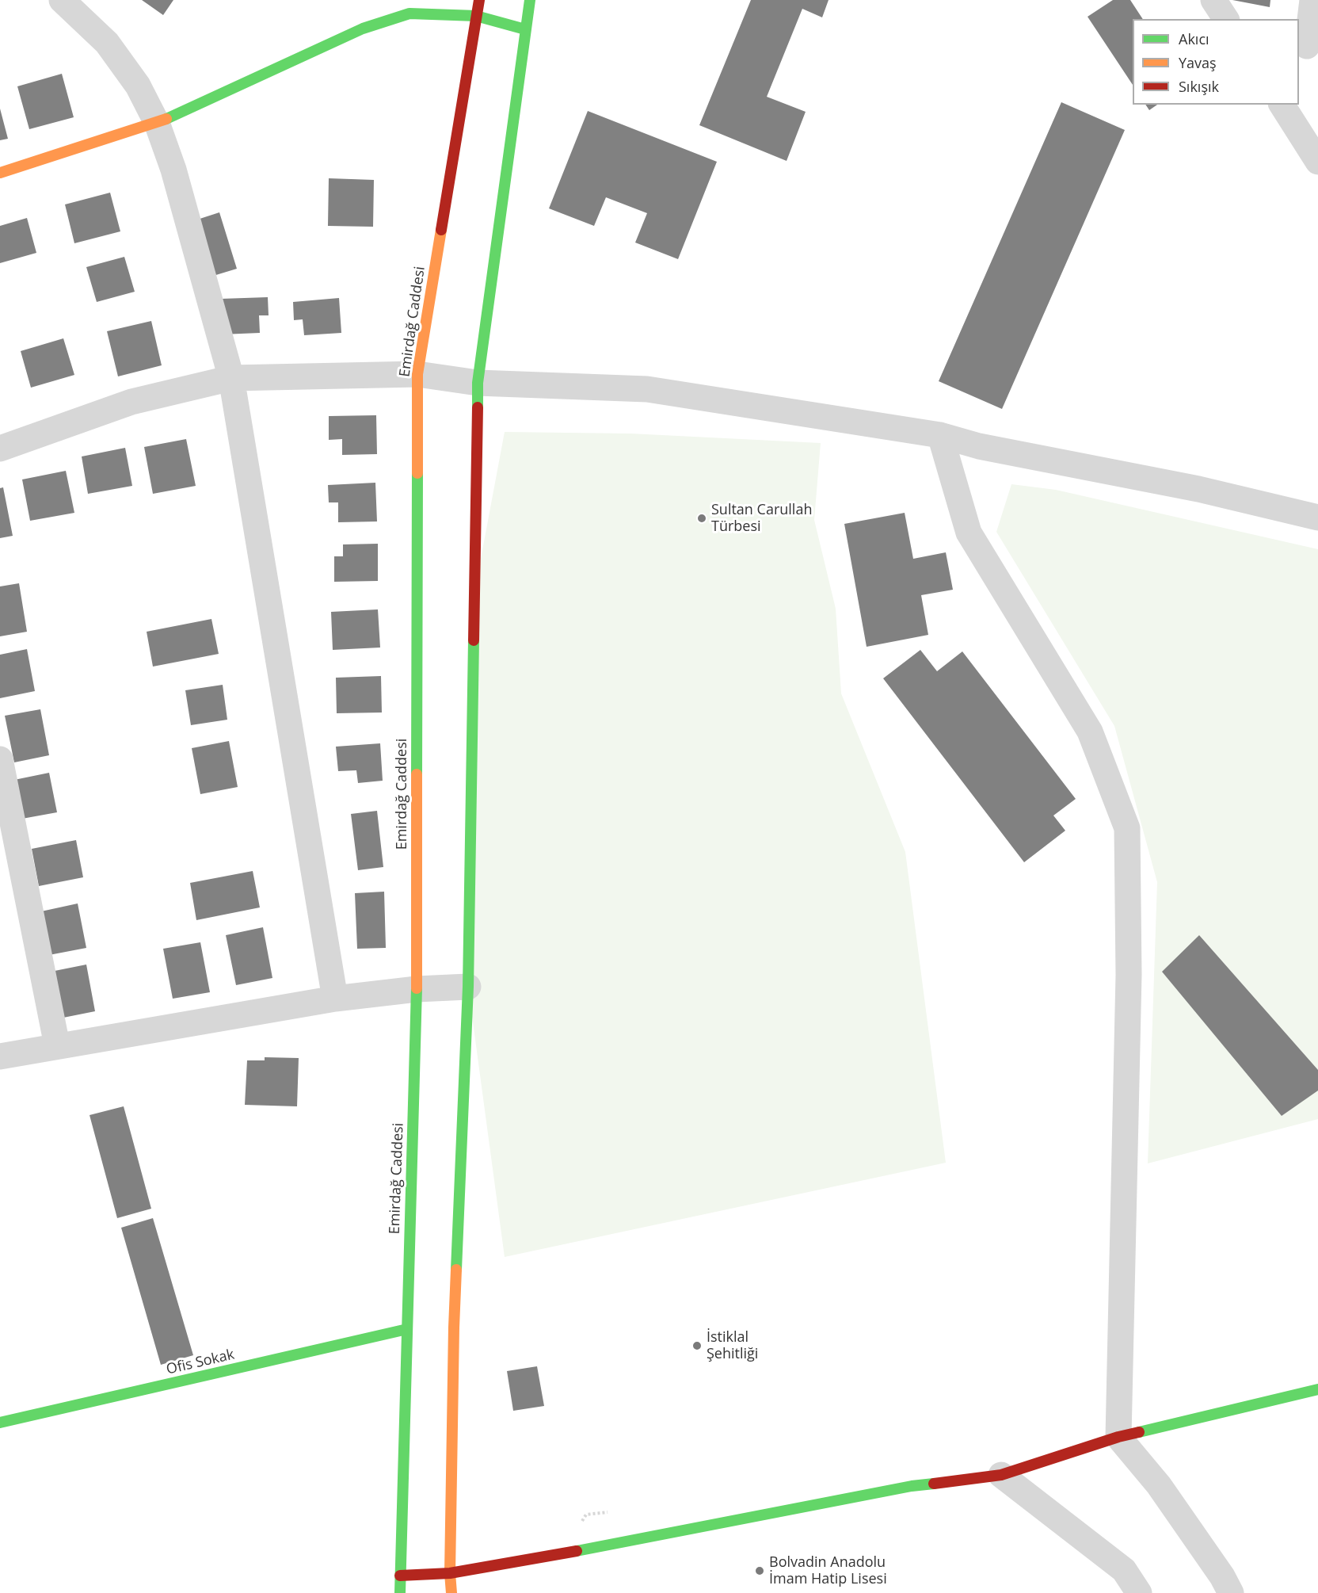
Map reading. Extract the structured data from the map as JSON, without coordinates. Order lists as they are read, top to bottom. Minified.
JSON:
{"streets":{"main road":["Emirdağ Caddesi","Ofis Sokak"]},"crossings":[["Emirdağ Caddesi","Ofis Sokak"]],"places":["Sultan Carullah Türbesi","İstiklal Şehitliği","Bolvadin Anadolu İmam Hatip Lisesi"],"legend":["Akıcı","Yavaş","Sıkışık"]}
